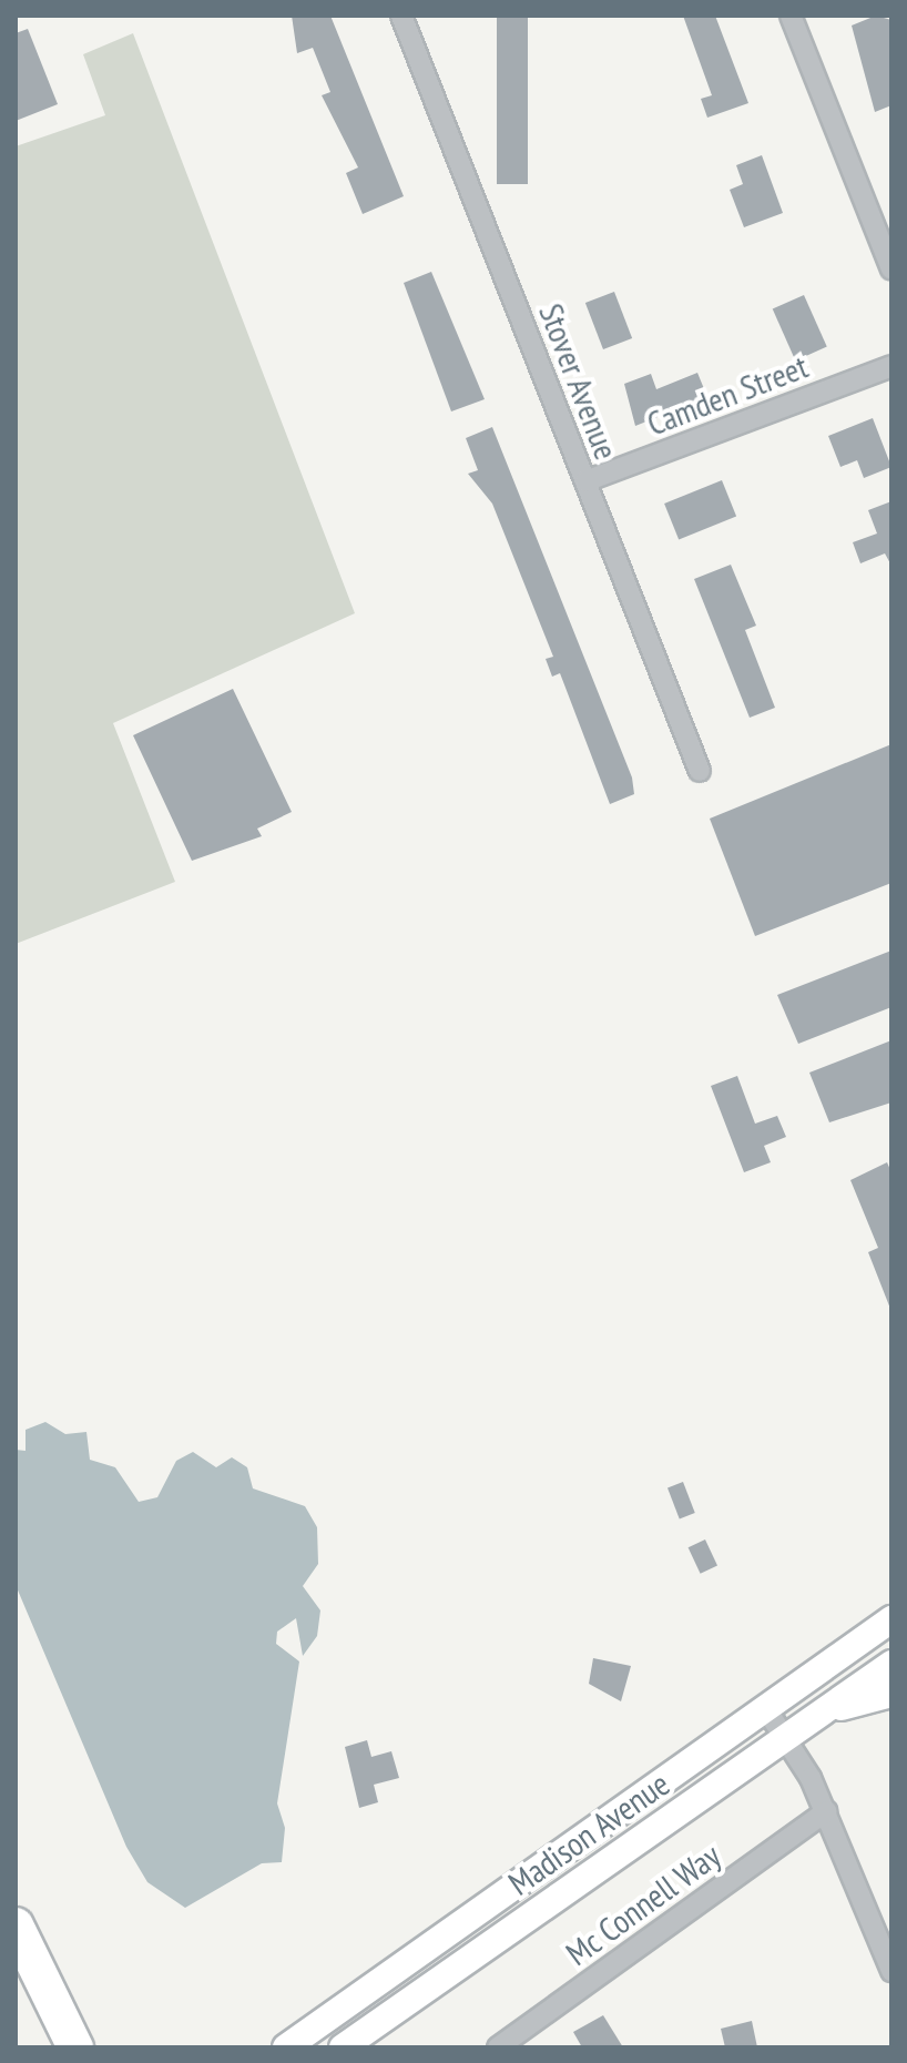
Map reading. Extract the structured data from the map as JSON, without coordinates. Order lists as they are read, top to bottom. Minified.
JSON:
{"streets":{"main road":["Madison Avenue"],"street":["Stover Avenue","Camden Street","Mc Connell Way"]},"crossings":[["Stover Avenue","Camden Street"]]}
